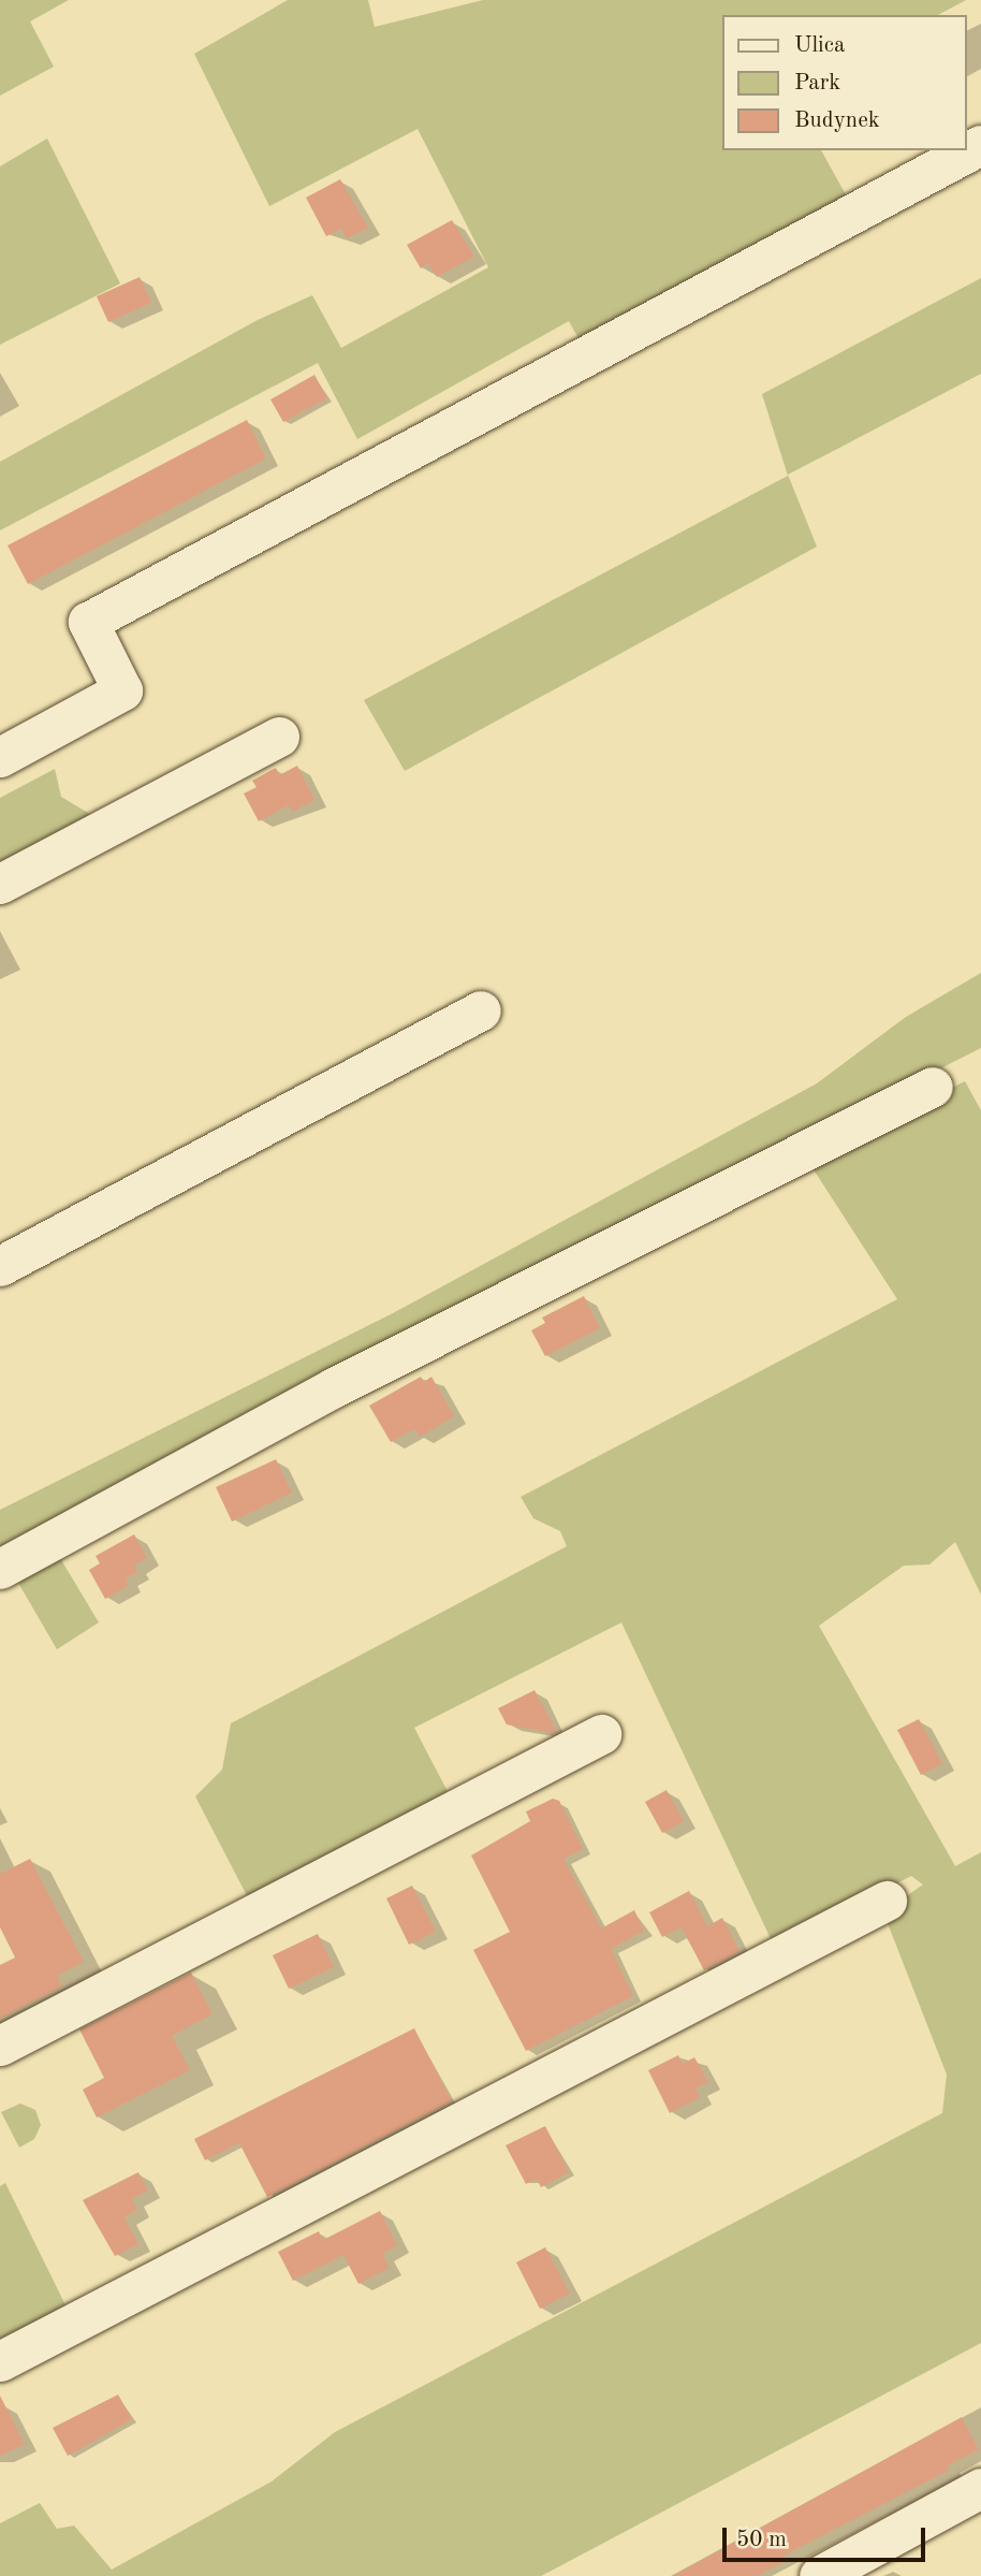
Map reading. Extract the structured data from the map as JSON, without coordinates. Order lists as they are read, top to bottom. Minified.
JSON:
{"legend":["Ulica","Park","Budynek"],"scale_bar":"50 m"}
